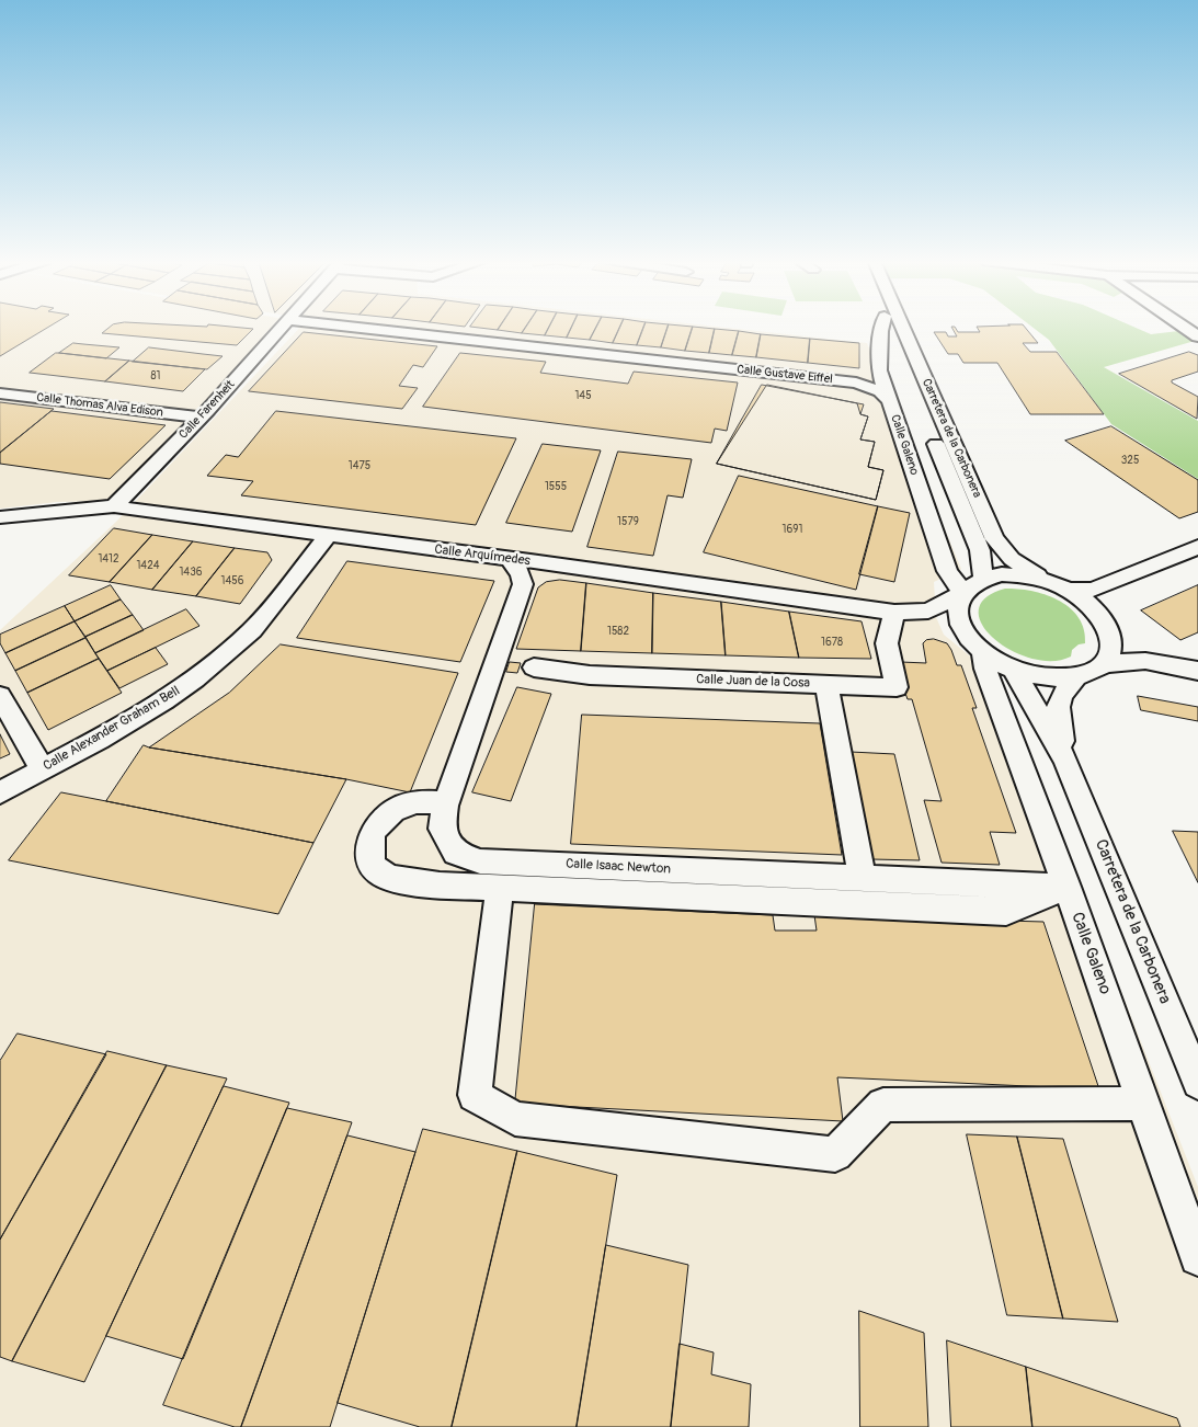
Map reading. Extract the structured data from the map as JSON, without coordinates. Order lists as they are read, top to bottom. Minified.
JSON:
{"streets":{"street":["Calle Gustave Eiffel","Calle Thomas Alva Edison","Calle Farenheit","Carretera de la Carbonera","Calle Galeno","Calle Arquímedes","Calle Juan de la Cosa","Calle Alexander Graham Bell","Calle Isaac Newton"]},"crossings":[["Calle Gustave Eiffel","Calle Galeno"],["Calle Thomas Alva Edison","Calle Farenheit"],["Calle Farenheit","Calle Arquímedes"],["Carretera de la Carbonera","Calle Galeno"],["Carretera de la Carbonera","Calle Arquímedes"],["Calle Galeno","Calle Arquímedes"],["Calle Galeno","Calle Isaac Newton"],["Calle Arquímedes","Calle Juan de la Cosa"],["Calle Arquímedes","Calle Alexander Graham Bell"]],"house_numbers":["81","145","325","1475","1555","1579","1691","1412","1424","1436","1456","1582","1678"]}
